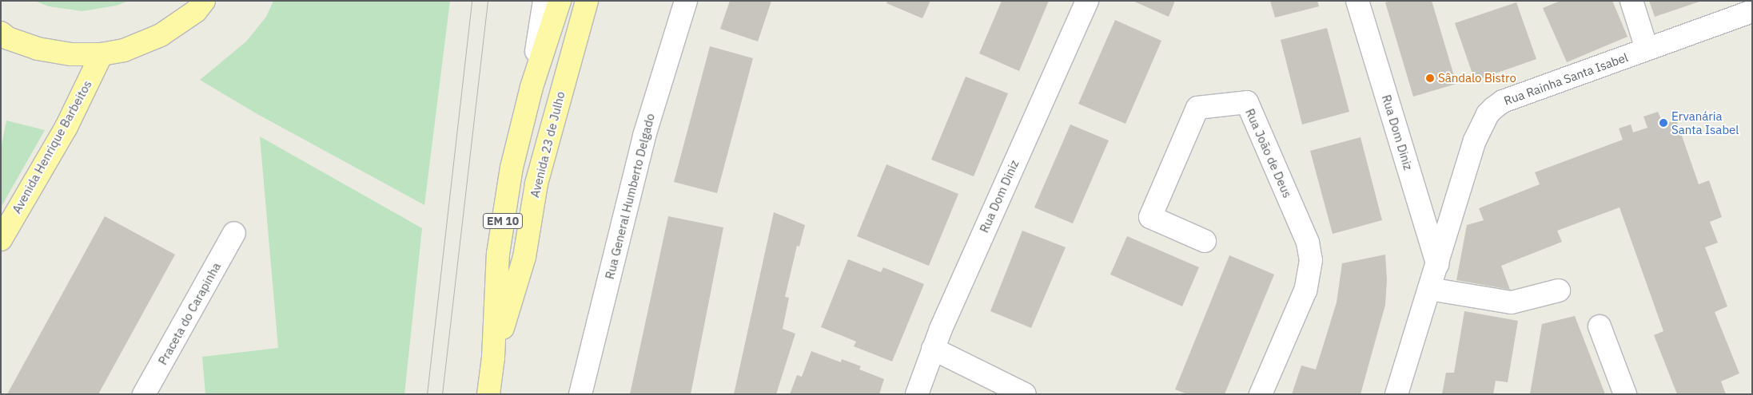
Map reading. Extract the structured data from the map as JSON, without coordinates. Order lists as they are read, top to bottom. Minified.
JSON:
{"streets":{"main road":["Avenida 23 de Julho","Avenida Henrique Barbeitos","EM 10"],"street":["Rua Rainha Santa Isabel","Rua Dom Diniz","Rua João de Deus","Rua General Humberto Delgado","Praceta do Carapinha"]},"crossings":[["Rua Rainha Santa Isabel","Rua Dom Diniz"]],"places":["Sândalo Bistro","Ervanária Santa Isabel"]}
